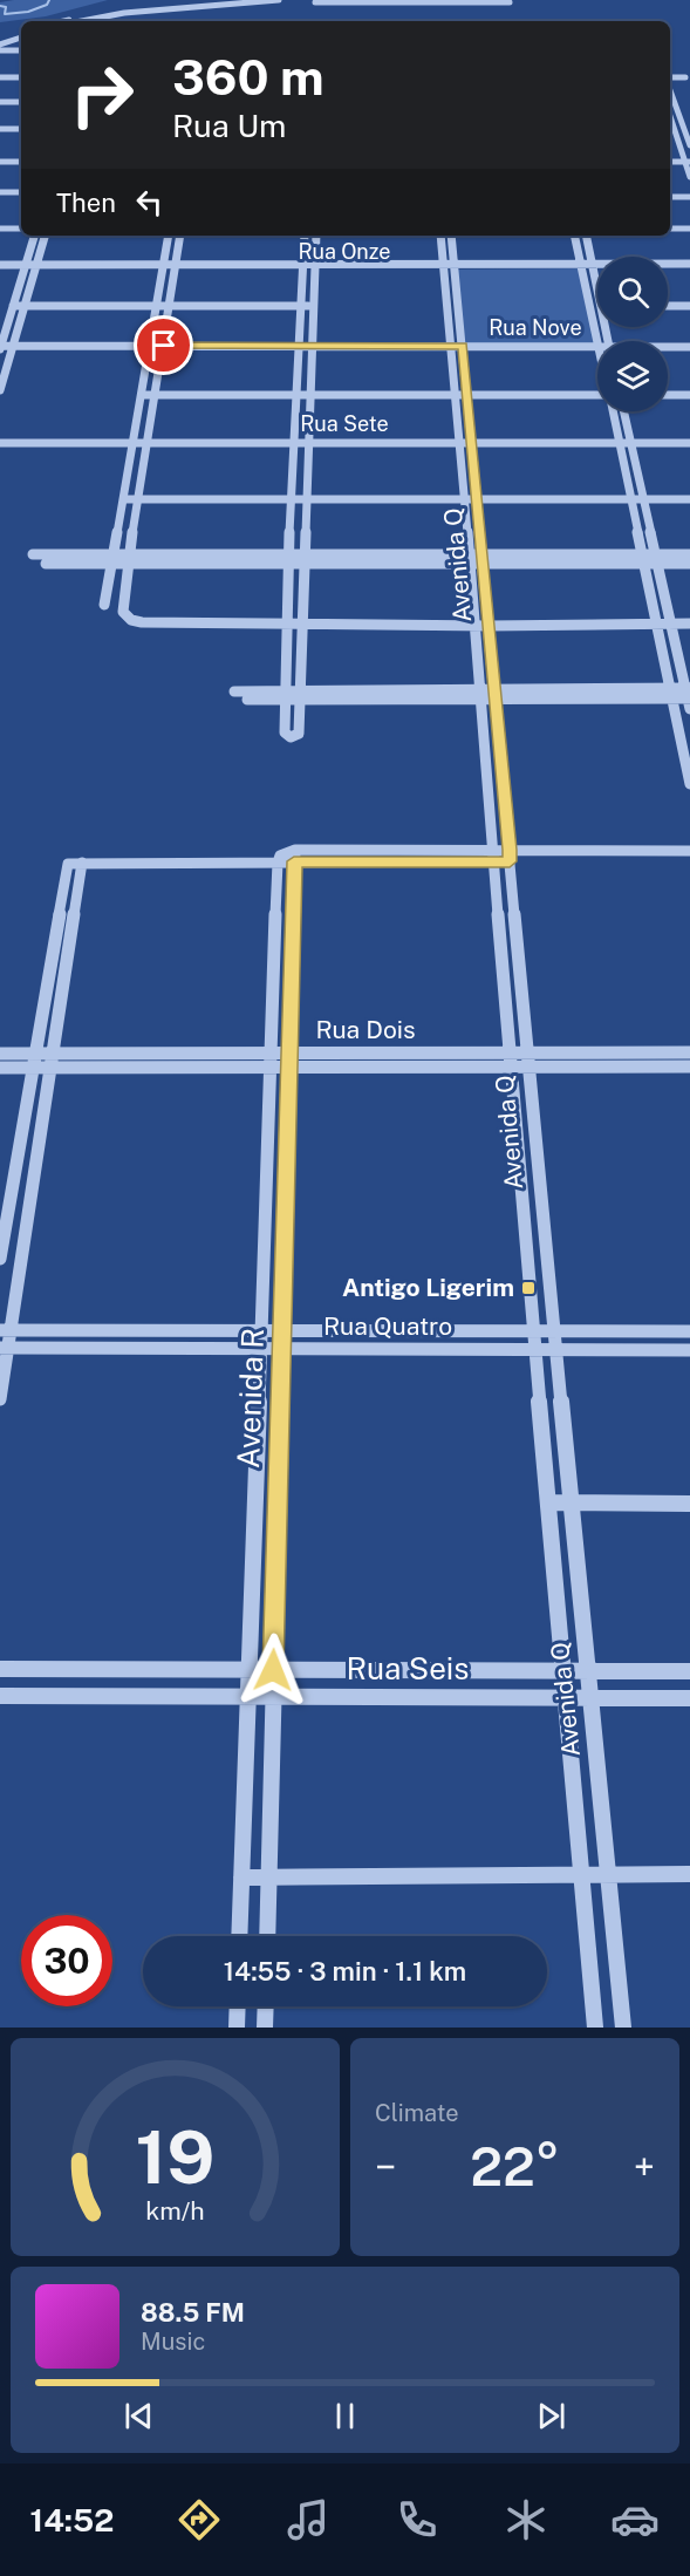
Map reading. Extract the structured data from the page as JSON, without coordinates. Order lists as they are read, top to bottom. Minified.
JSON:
{"streets":{"street":["Rua Onze","Rua Nove","Rua Sete","Avenida Q","Rua Dois","Rua Quatro","Avenida R","Rua Seis"]},"crossings":[["Rua Onze","Avenida Q"],["Rua Nove","Avenida Q"],["Rua Sete","Avenida Q"],["Avenida Q","Rua Dois"],["Avenida Q","Rua Quatro"],["Avenida Q","Rua Seis"],["Rua Dois","Avenida R"],["Rua Quatro","Avenida R"],["Avenida R","Rua Seis"]],"places":{"transit":["Antigo Ligerim"]},"page":{"turn":["360 m","Rua Um"],"then":"Then","limit":"30","trip":"14:55 · 3 min · 1.1 km","tile":"Climate","heat":["−","22°","+"],"song":["88.5 FM","Music"],"tabs":"14:52","gauge":["19","km/h"]}}
